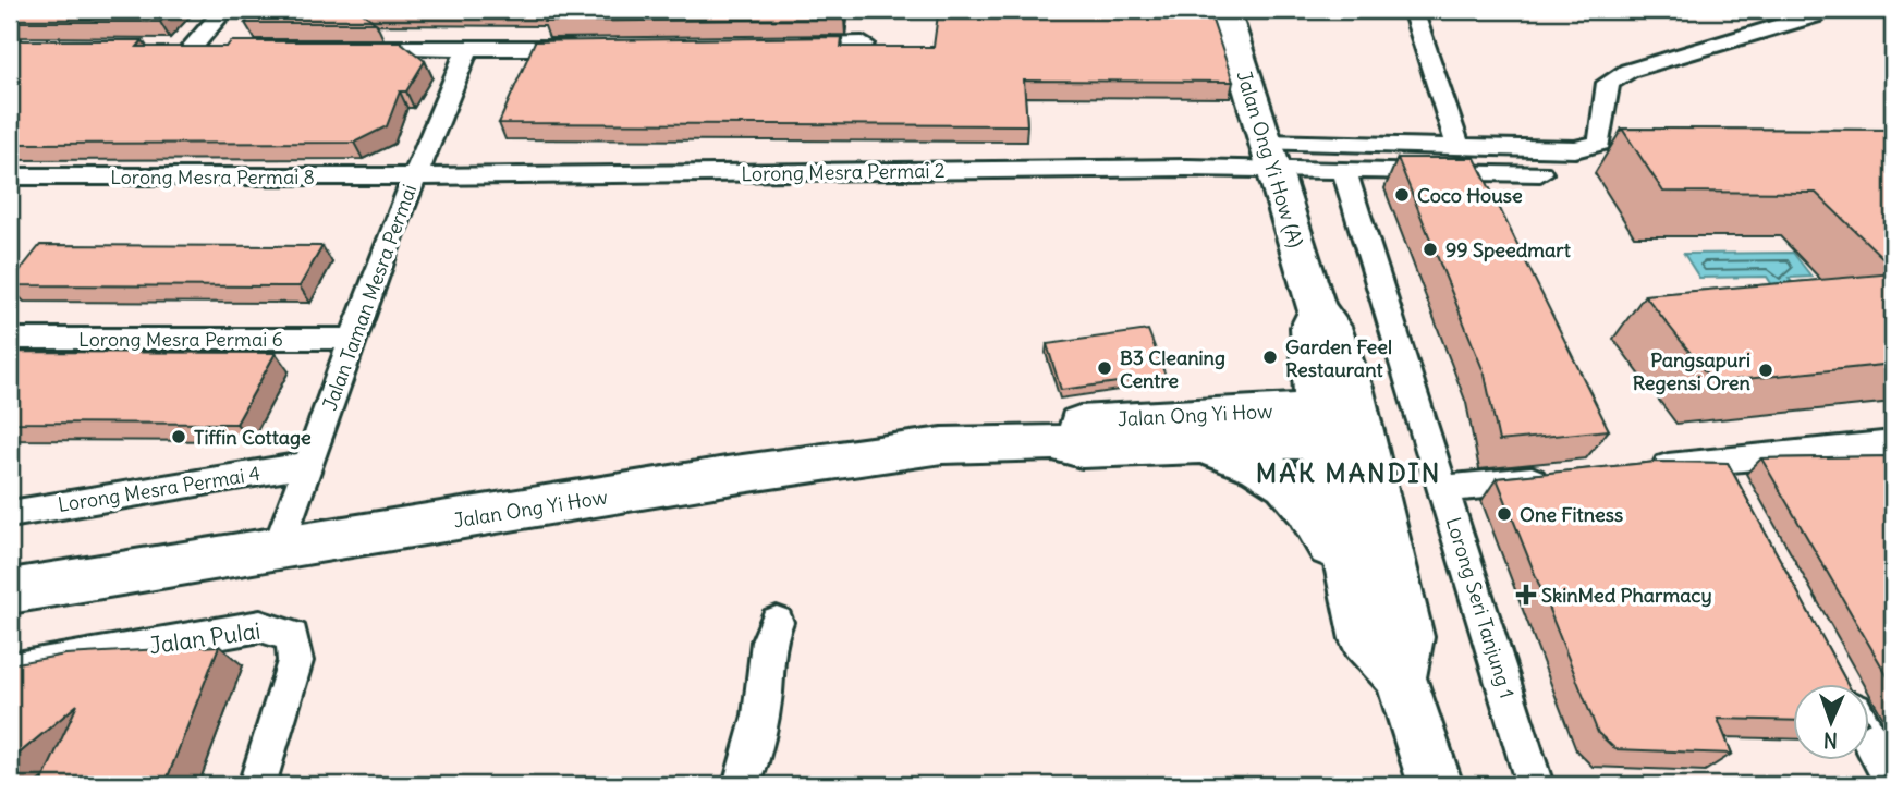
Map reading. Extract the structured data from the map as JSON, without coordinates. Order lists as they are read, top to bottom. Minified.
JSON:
{"streets":{"main road":["Jalan Ong Yi How (A)","Jalan Ong Yi How"],"street":["Lorong Mesra Permai 2","Lorong Mesra Permai 8","Jalan Taman Mesra Permai","Lorong Mesra Permai 6","Lorong Mesra Permai 4","Lorong Seri Tanjung 1","Jalan Pulai"]},"crossings":[["Jalan Ong Yi How (A)","Lorong Mesra Permai 2"],["Jalan Ong Yi How (A)","Jalan Ong Yi How"],["Lorong Mesra Permai 2","Lorong Mesra Permai 8"],["Lorong Mesra Permai 2","Jalan Taman Mesra Permai"],["Lorong Mesra Permai 8","Jalan Taman Mesra Permai"],["Jalan Taman Mesra Permai","Lorong Mesra Permai 6"],["Jalan Taman Mesra Permai","Jalan Ong Yi How"],["Jalan Taman Mesra Permai","Lorong Mesra Permai 4"]],"districts":["MAK MANDIN"],"places":{"other":["Coco House","99 Speedmart","Garden Feel Restaurant","B3 Cleaning Centre","Pangsapuri Regensi Oren","Tiffin Cottage","One Fitness"],"health":["SkinMed Pharmacy"]},"north":"bottom"}
